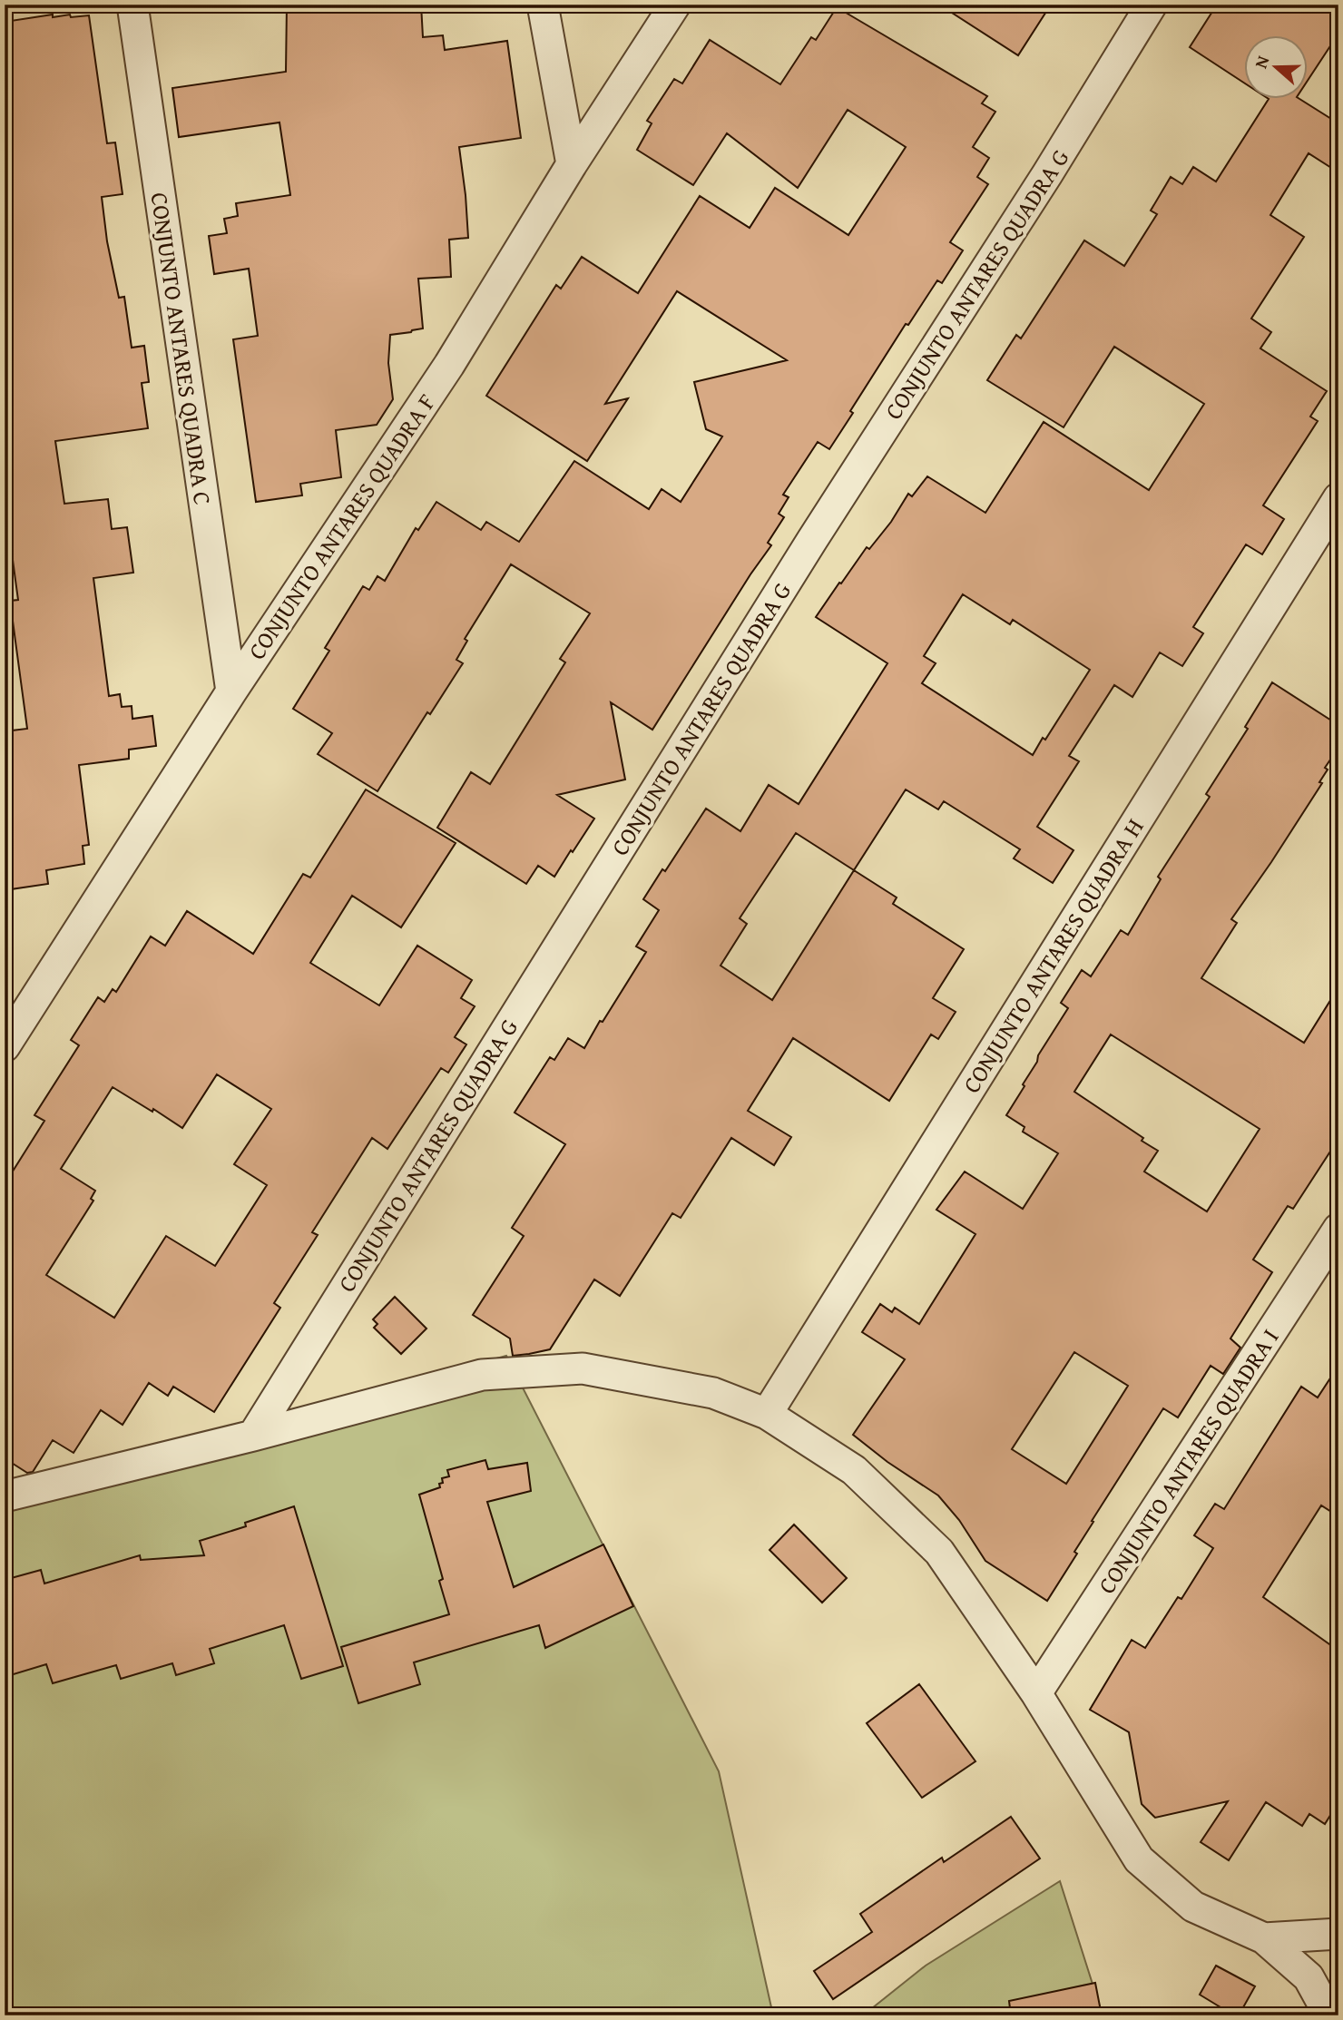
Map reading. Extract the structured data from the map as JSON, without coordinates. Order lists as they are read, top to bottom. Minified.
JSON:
{"streets":{"street":["CONJUNTO ANTARES QUADRA G","CONJUNTO ANTARES QUADRA C","CONJUNTO ANTARES QUADRA F","CONJUNTO ANTARES QUADRA H","CONJUNTO ANTARES QUADRA I"]},"crossings":[["CONJUNTO ANTARES QUADRA C","CONJUNTO ANTARES QUADRA F"]],"north":"left"}
